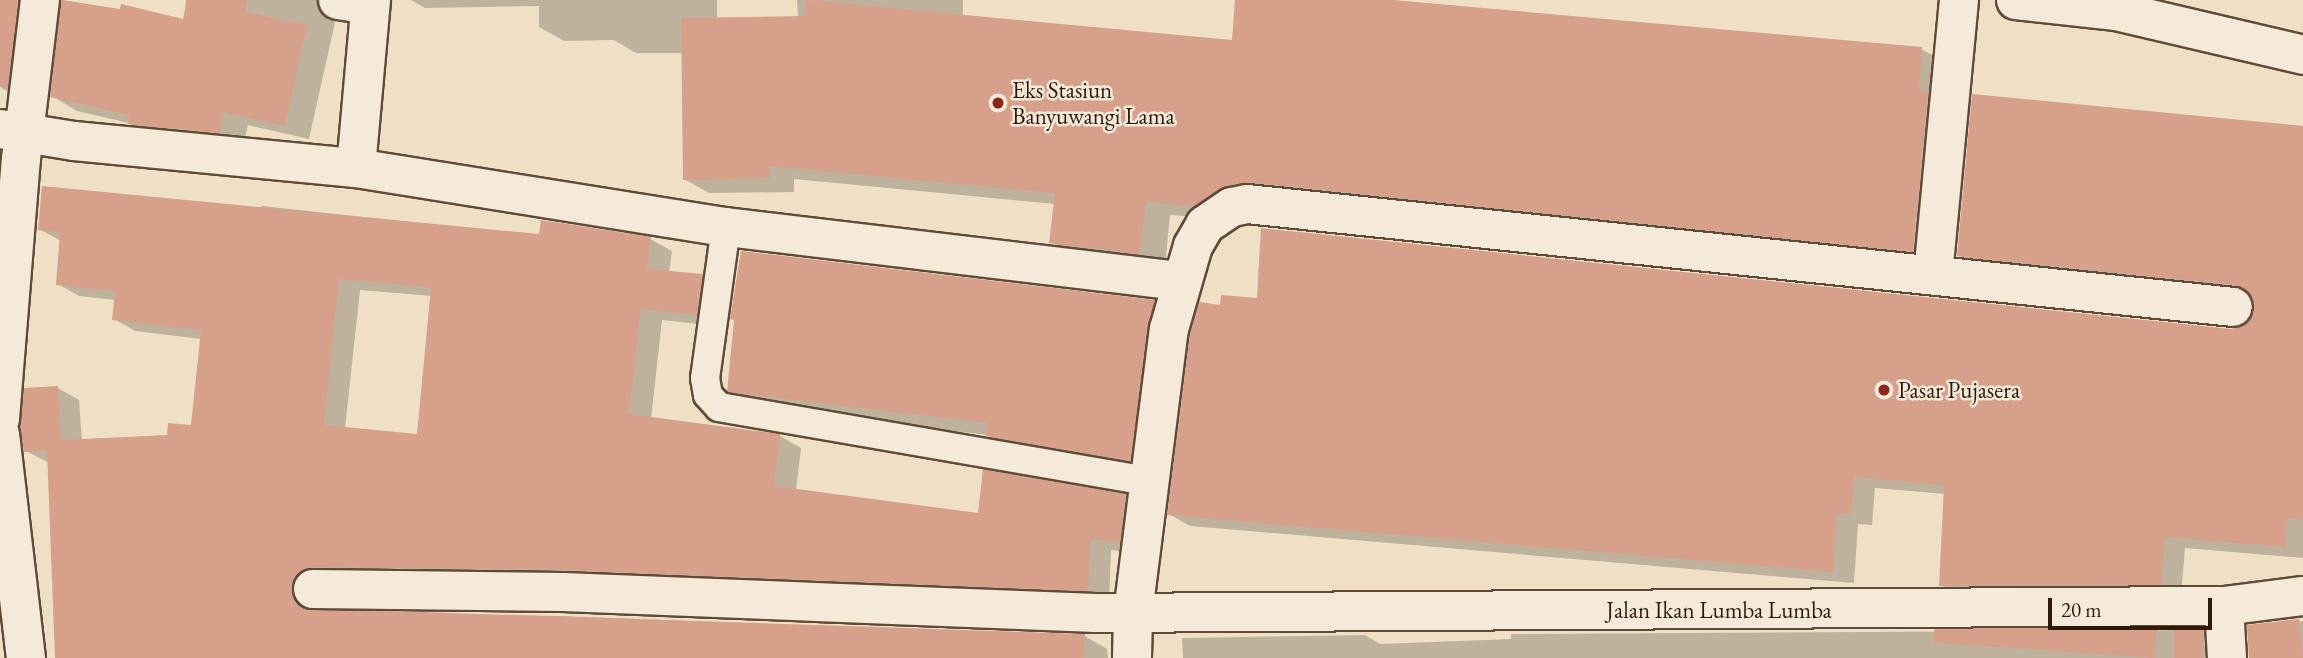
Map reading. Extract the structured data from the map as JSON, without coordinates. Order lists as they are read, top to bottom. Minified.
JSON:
{"streets":{"street":["Jalan Ikan Lumba Lumba"]},"places":["Eks Stasiun Banyuwangi Lama","Pasar Pujasera"],"scale_bar":"20 m"}
